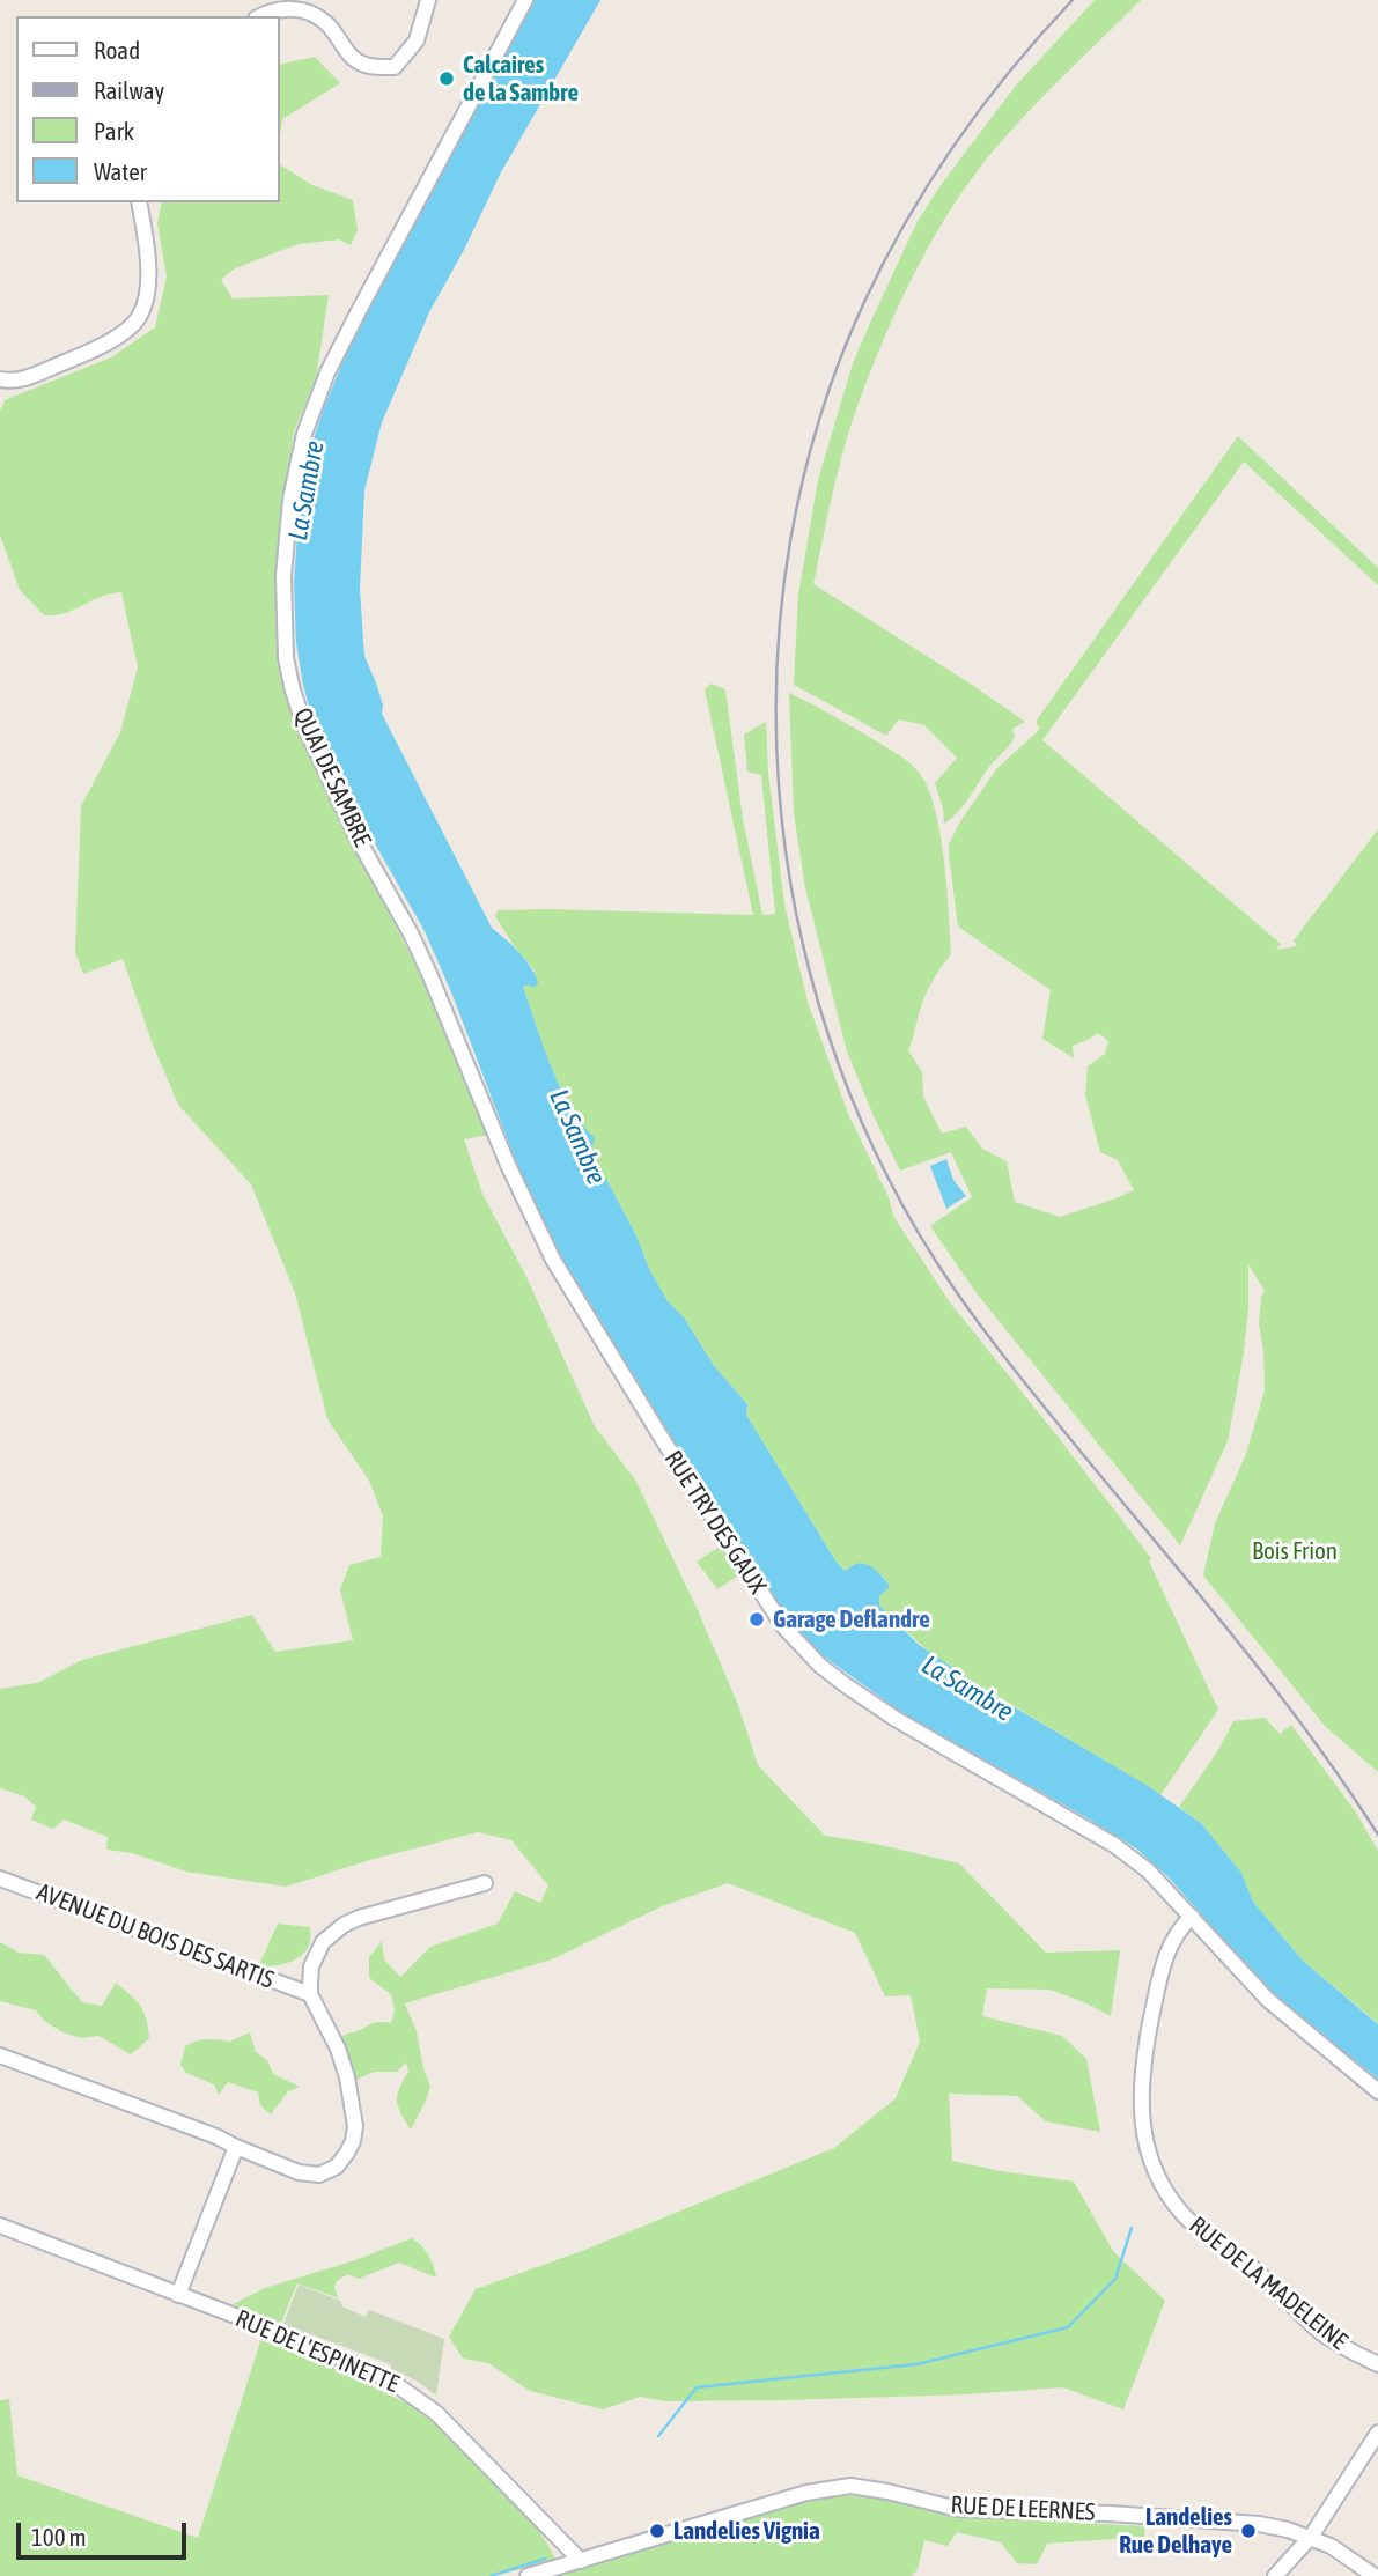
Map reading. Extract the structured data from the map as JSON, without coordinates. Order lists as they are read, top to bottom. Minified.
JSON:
{"streets":{"street":["QUAI DE SAMBRE","RUE TRY DES GAUX","AVENUE DU BOIS DES SARTIS","RUE DE LA MADELEINE","RUE DE L'ESPINETTE","RUE DE LEERNES"]},"crossings":[["QUAI DE SAMBRE","RUE TRY DES GAUX"],["RUE TRY DES GAUX","RUE DE LA MADELEINE"],["RUE DE L'ESPINETTE","RUE DE LEERNES"]],"water":["La Sambre"],"parks":["Bois Frion"],"places":["Calcaires de la Sambre","Garage Deflandre","Landelies Vignia","Landelies Rue Delhaye"],"legend":["Road","Railway","Park","Water"],"scale_bar":"100 m"}
